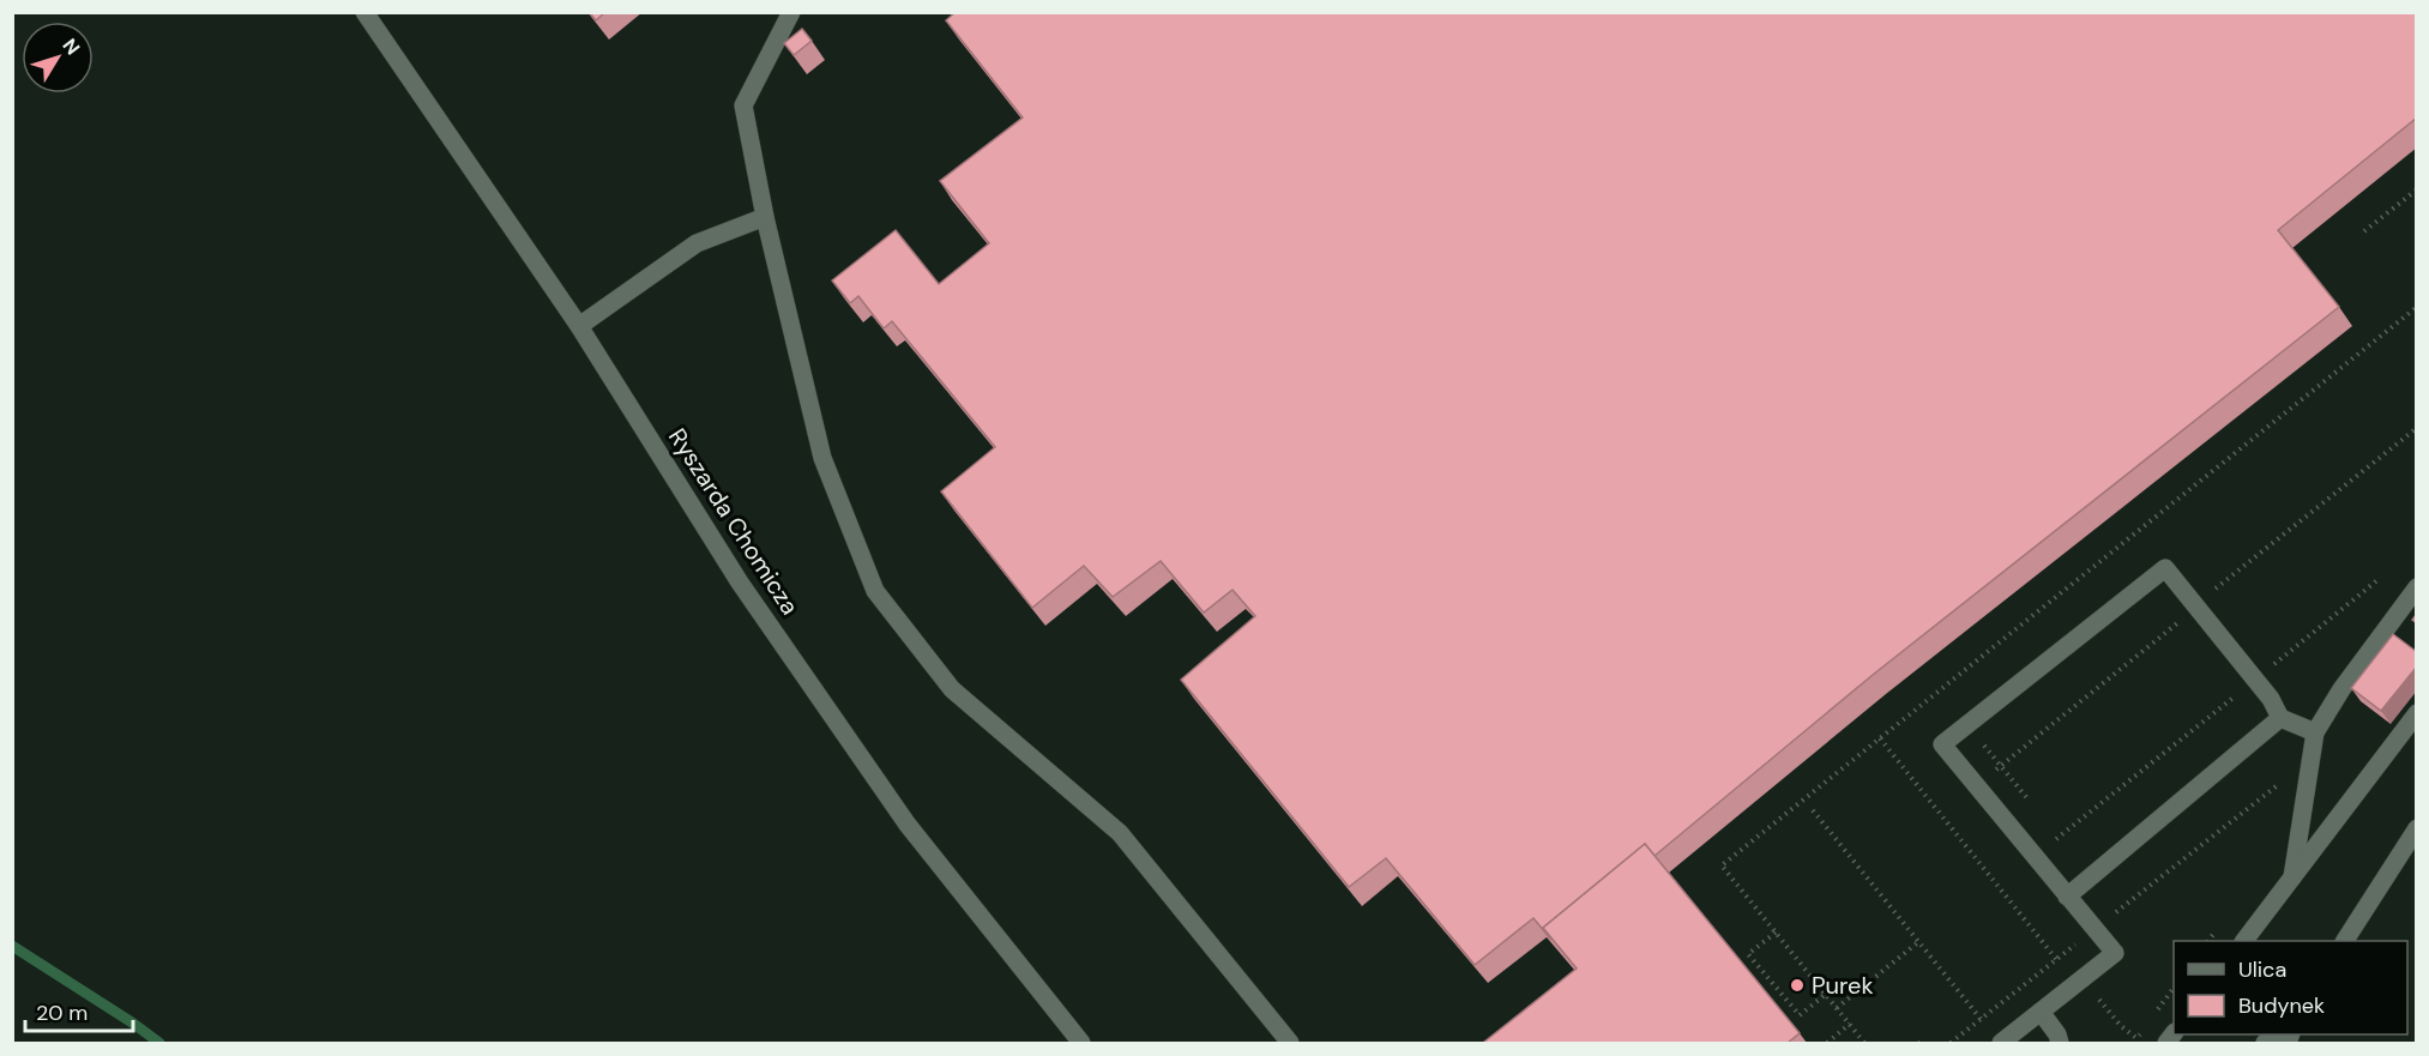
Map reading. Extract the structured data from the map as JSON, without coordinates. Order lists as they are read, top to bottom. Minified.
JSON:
{"streets":{"street":["Ryszarda Chomicza"]},"places":["Purek"],"legend":["Ulica","Budynek"],"scale_bar":"20 m","north":"top right"}
